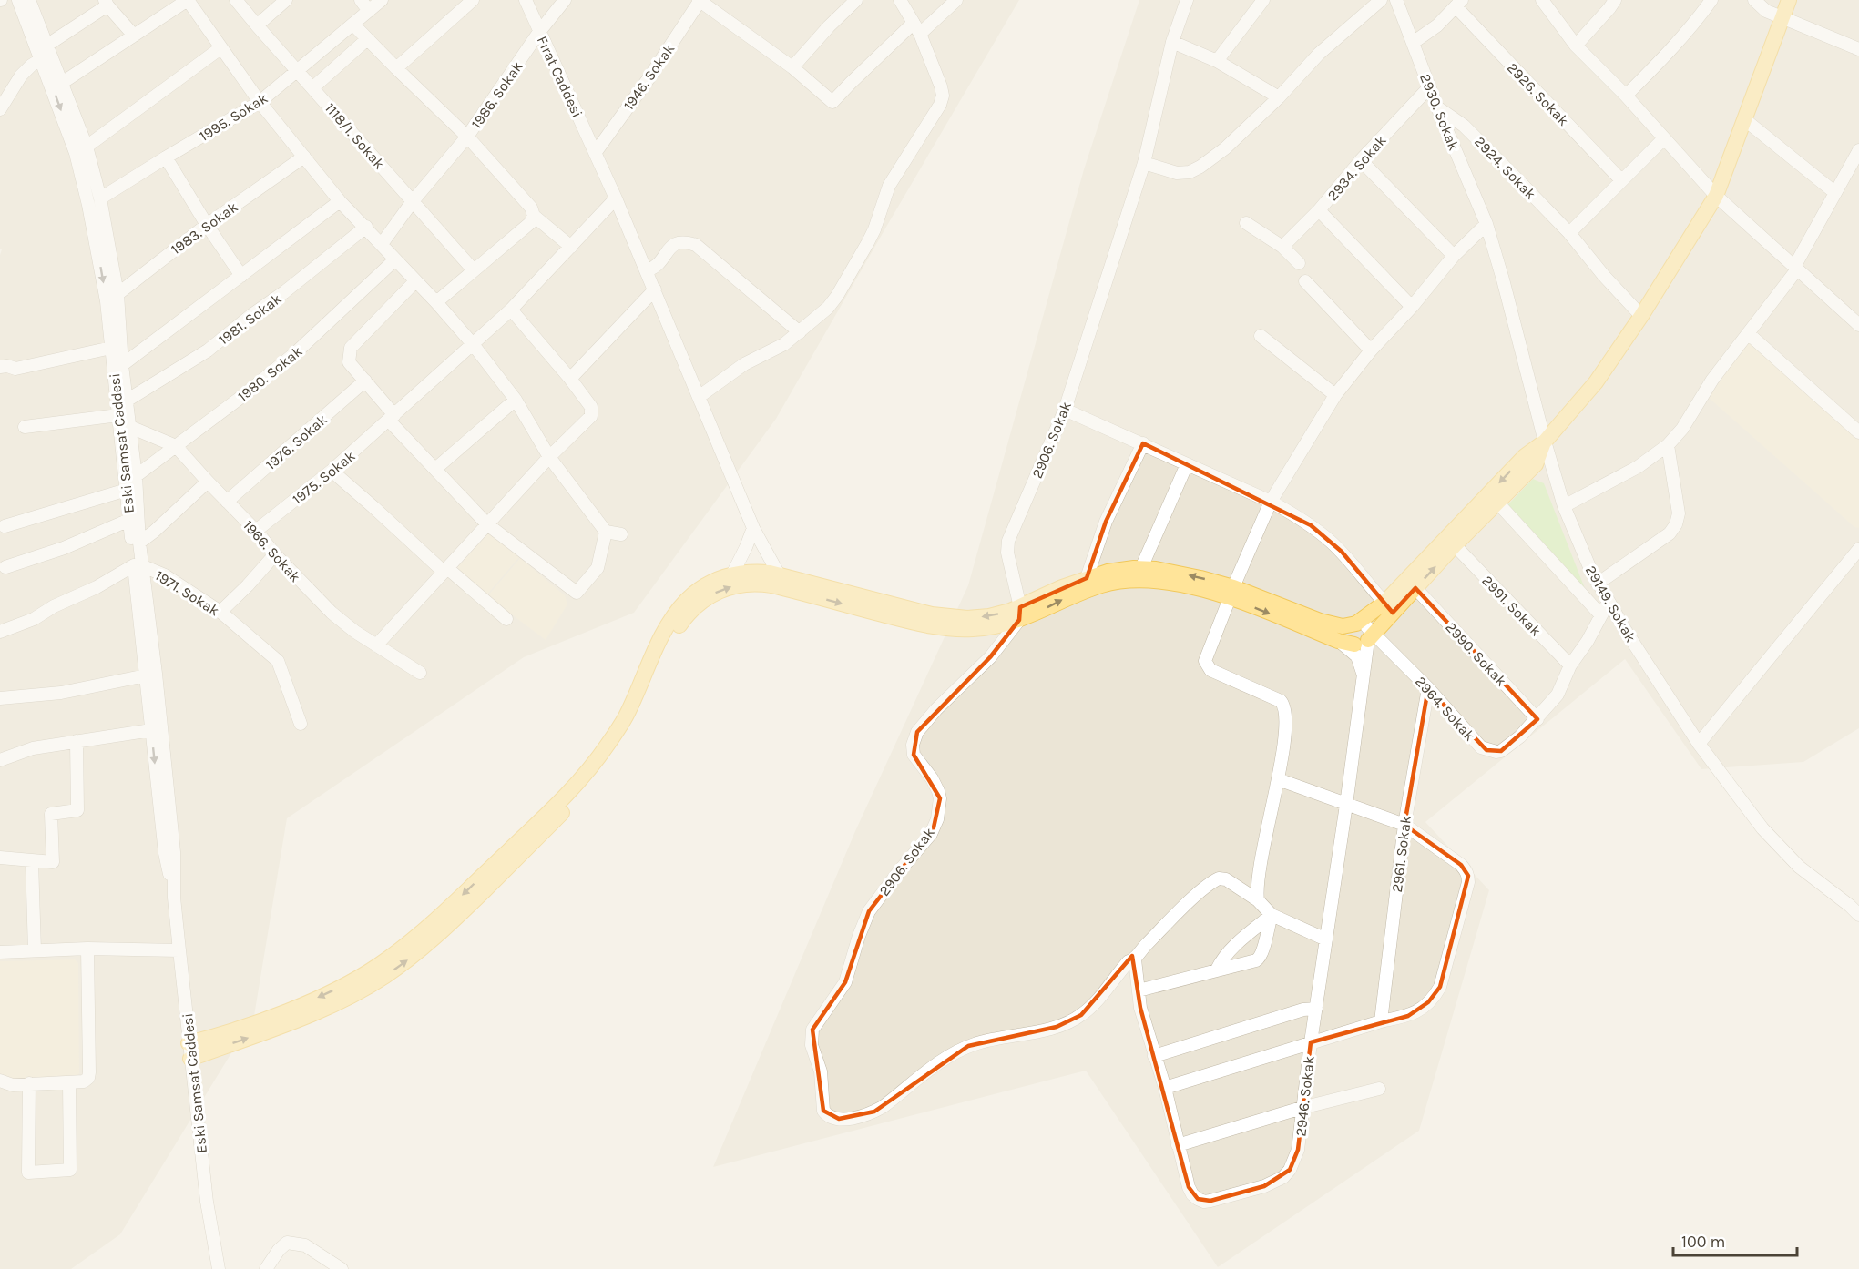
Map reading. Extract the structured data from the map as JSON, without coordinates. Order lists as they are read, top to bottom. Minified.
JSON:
{"streets":{"street":["Fırat Caddesi","1946. Sokak","2926. Sokak","1986. Sokak","2930. Sokak","1995. Sokak","1118/1. Sokak","2934. Sokak","2924. Sokak","1983. Sokak","1981. Sokak","1980. Sokak","2906. Sokak","1976. Sokak","Eski Samsat Caddesi","1975. Sokak","1966. Sokak","1971. Sokak","29149. Sokak","2991. Sokak","2990. Sokak","2964. Sokak","2961. Sokak","2946. Sokak"]},"crossings":[["Fırat Caddesi","1946. Sokak"],["Fırat Caddesi","1986. Sokak"],["Fırat Caddesi","1975. Sokak"],["1986. Sokak","1118/1. Sokak"],["2930. Sokak","2934. Sokak"],["2930. Sokak","2924. Sokak"],["2930. Sokak","29149. Sokak"],["1995. Sokak","1118/1. Sokak"],["1995. Sokak","Eski Samsat Caddesi"],["1983. Sokak","Eski Samsat Caddesi"],["1981. Sokak","Eski Samsat Caddesi"],["1980. Sokak","Eski Samsat Caddesi"],["1980. Sokak","1966. Sokak"],["2906. Sokak","2946. Sokak"],["1976. Sokak","1966. Sokak"],["Eski Samsat Caddesi","1966. Sokak"],["Eski Samsat Caddesi","1971. Sokak"],["1975. Sokak","1966. Sokak"],["29149. Sokak","2964. Sokak"],["2991. Sokak","2964. Sokak"],["2990. Sokak","2964. Sokak"],["2964. Sokak","2961. Sokak"],["2964. Sokak","2946. Sokak"]],"scale_bar":"100 m"}
